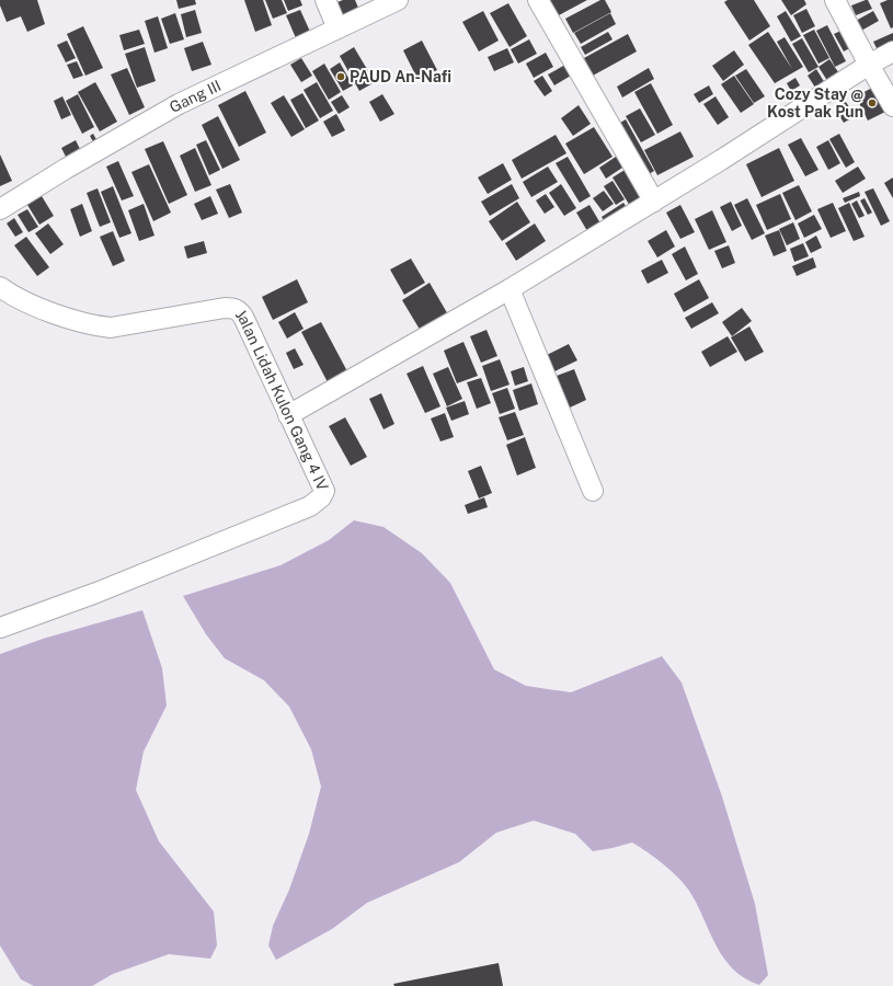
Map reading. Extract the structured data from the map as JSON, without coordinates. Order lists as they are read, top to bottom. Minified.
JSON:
{"streets":{"street":["Gang III","Jalan Lidah Kulon Gang 4 IV"]},"places":["PAUD An-Nafi","Cozy Stay @ Kost Pak Pun"]}
